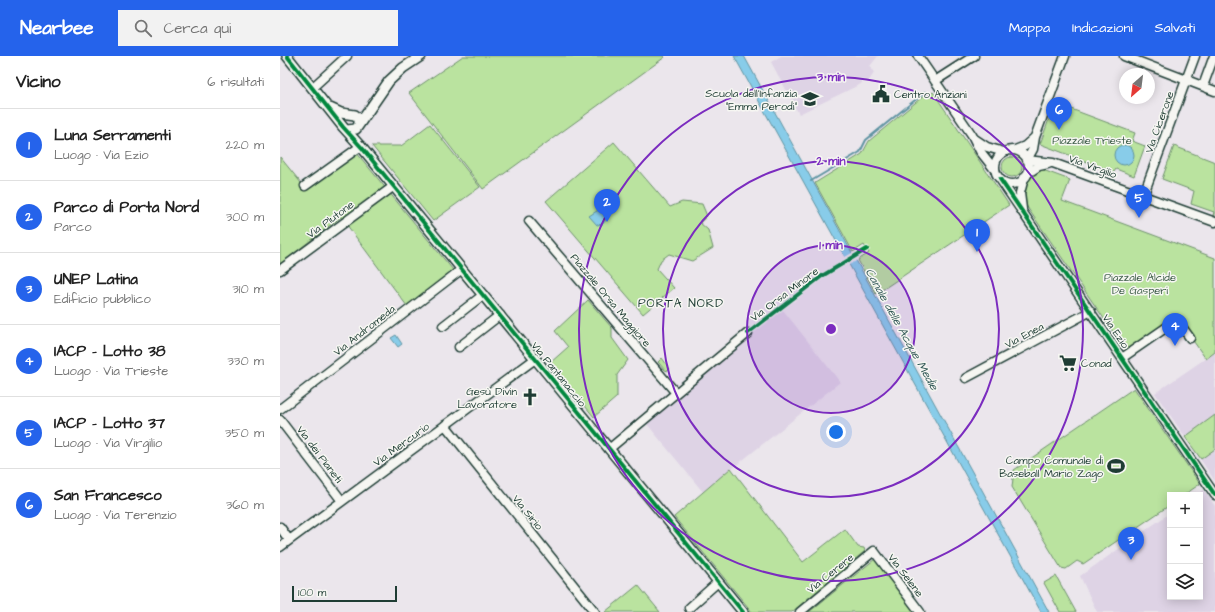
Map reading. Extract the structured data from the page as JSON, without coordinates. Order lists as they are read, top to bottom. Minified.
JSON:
{"streets":{"street":["Via Cicerone","Via Virgilio","Via Plutone","Via Orsa Minore","Piazzale Orsa Maggiore","Via Andromeda","Via Ezio","Via Enea","Via Pantanaccio","Via Mercurio","Via dei Pianeti","Via Sirio","Via Cerere","Via Selene"]},"crossings":[["Via Cicerone","Via Virgilio"],["Via Virgilio","Via Ezio"],["Via Plutone","Via Pantanaccio"],["Via Orsa Minore","Piazzale Orsa Maggiore"],["Via Orsa Minore","Via Pantanaccio"],["Via Andromeda","Via Pantanaccio"],["Via Ezio","Via Enea"],["Via Pantanaccio","Via Mercurio"],["Via Mercurio","Via dei Pianeti"],["Via Mercurio","Via Sirio"],["Via Cerere","Via Selene"]],"districts":["PORTA NORD"],"water":["Canale delle Acque Medie"],"parks":["Piazzale Trieste","Piazzale Alcide De Gasperi"],"places":{"public building":["Centro Anziani"],"school or university":["Scuola dell'Infanzia \"Emma Perodi\""],"supermarket":["Conad"],"church":["Gesù Divin Lavoratore"],"sports":["Campo Comunale di Baseball Mario Zago"]},"scale_bar":"100 m","north":"bottom left","page":{"header":"Nearbee","search":"Cerca qui","nav":["Mappa","Indicazioni","Salvati"],"heading":["Vicino","6 risultati"],"pins":["6","5","2","1","4","3"],"list":[{"mark":"1","name":"Luna Serramenti","note":"Luogo · Via Ezio","value":"220 m"},{"mark":"2","name":"Parco di Porta Nord","note":"Parco","value":"300 m"},{"mark":"3","name":"UNEP Latina","note":"Edificio pubblico","value":"310 m"},{"mark":"4","name":"IACP - Lotto 38","note":"Luogo · Via Trieste","value":"330 m"},{"mark":"5","name":"IACP - Lotto 37","note":"Luogo · Via Virgilio","value":"350 m"},{"mark":"6","name":"San Francesco","note":"Luogo · Via Terenzio","value":"360 m"}],"map_buttons":["+","−"],"scale":"100 m"},"rings":["3 min","2 min","1 min"]}
